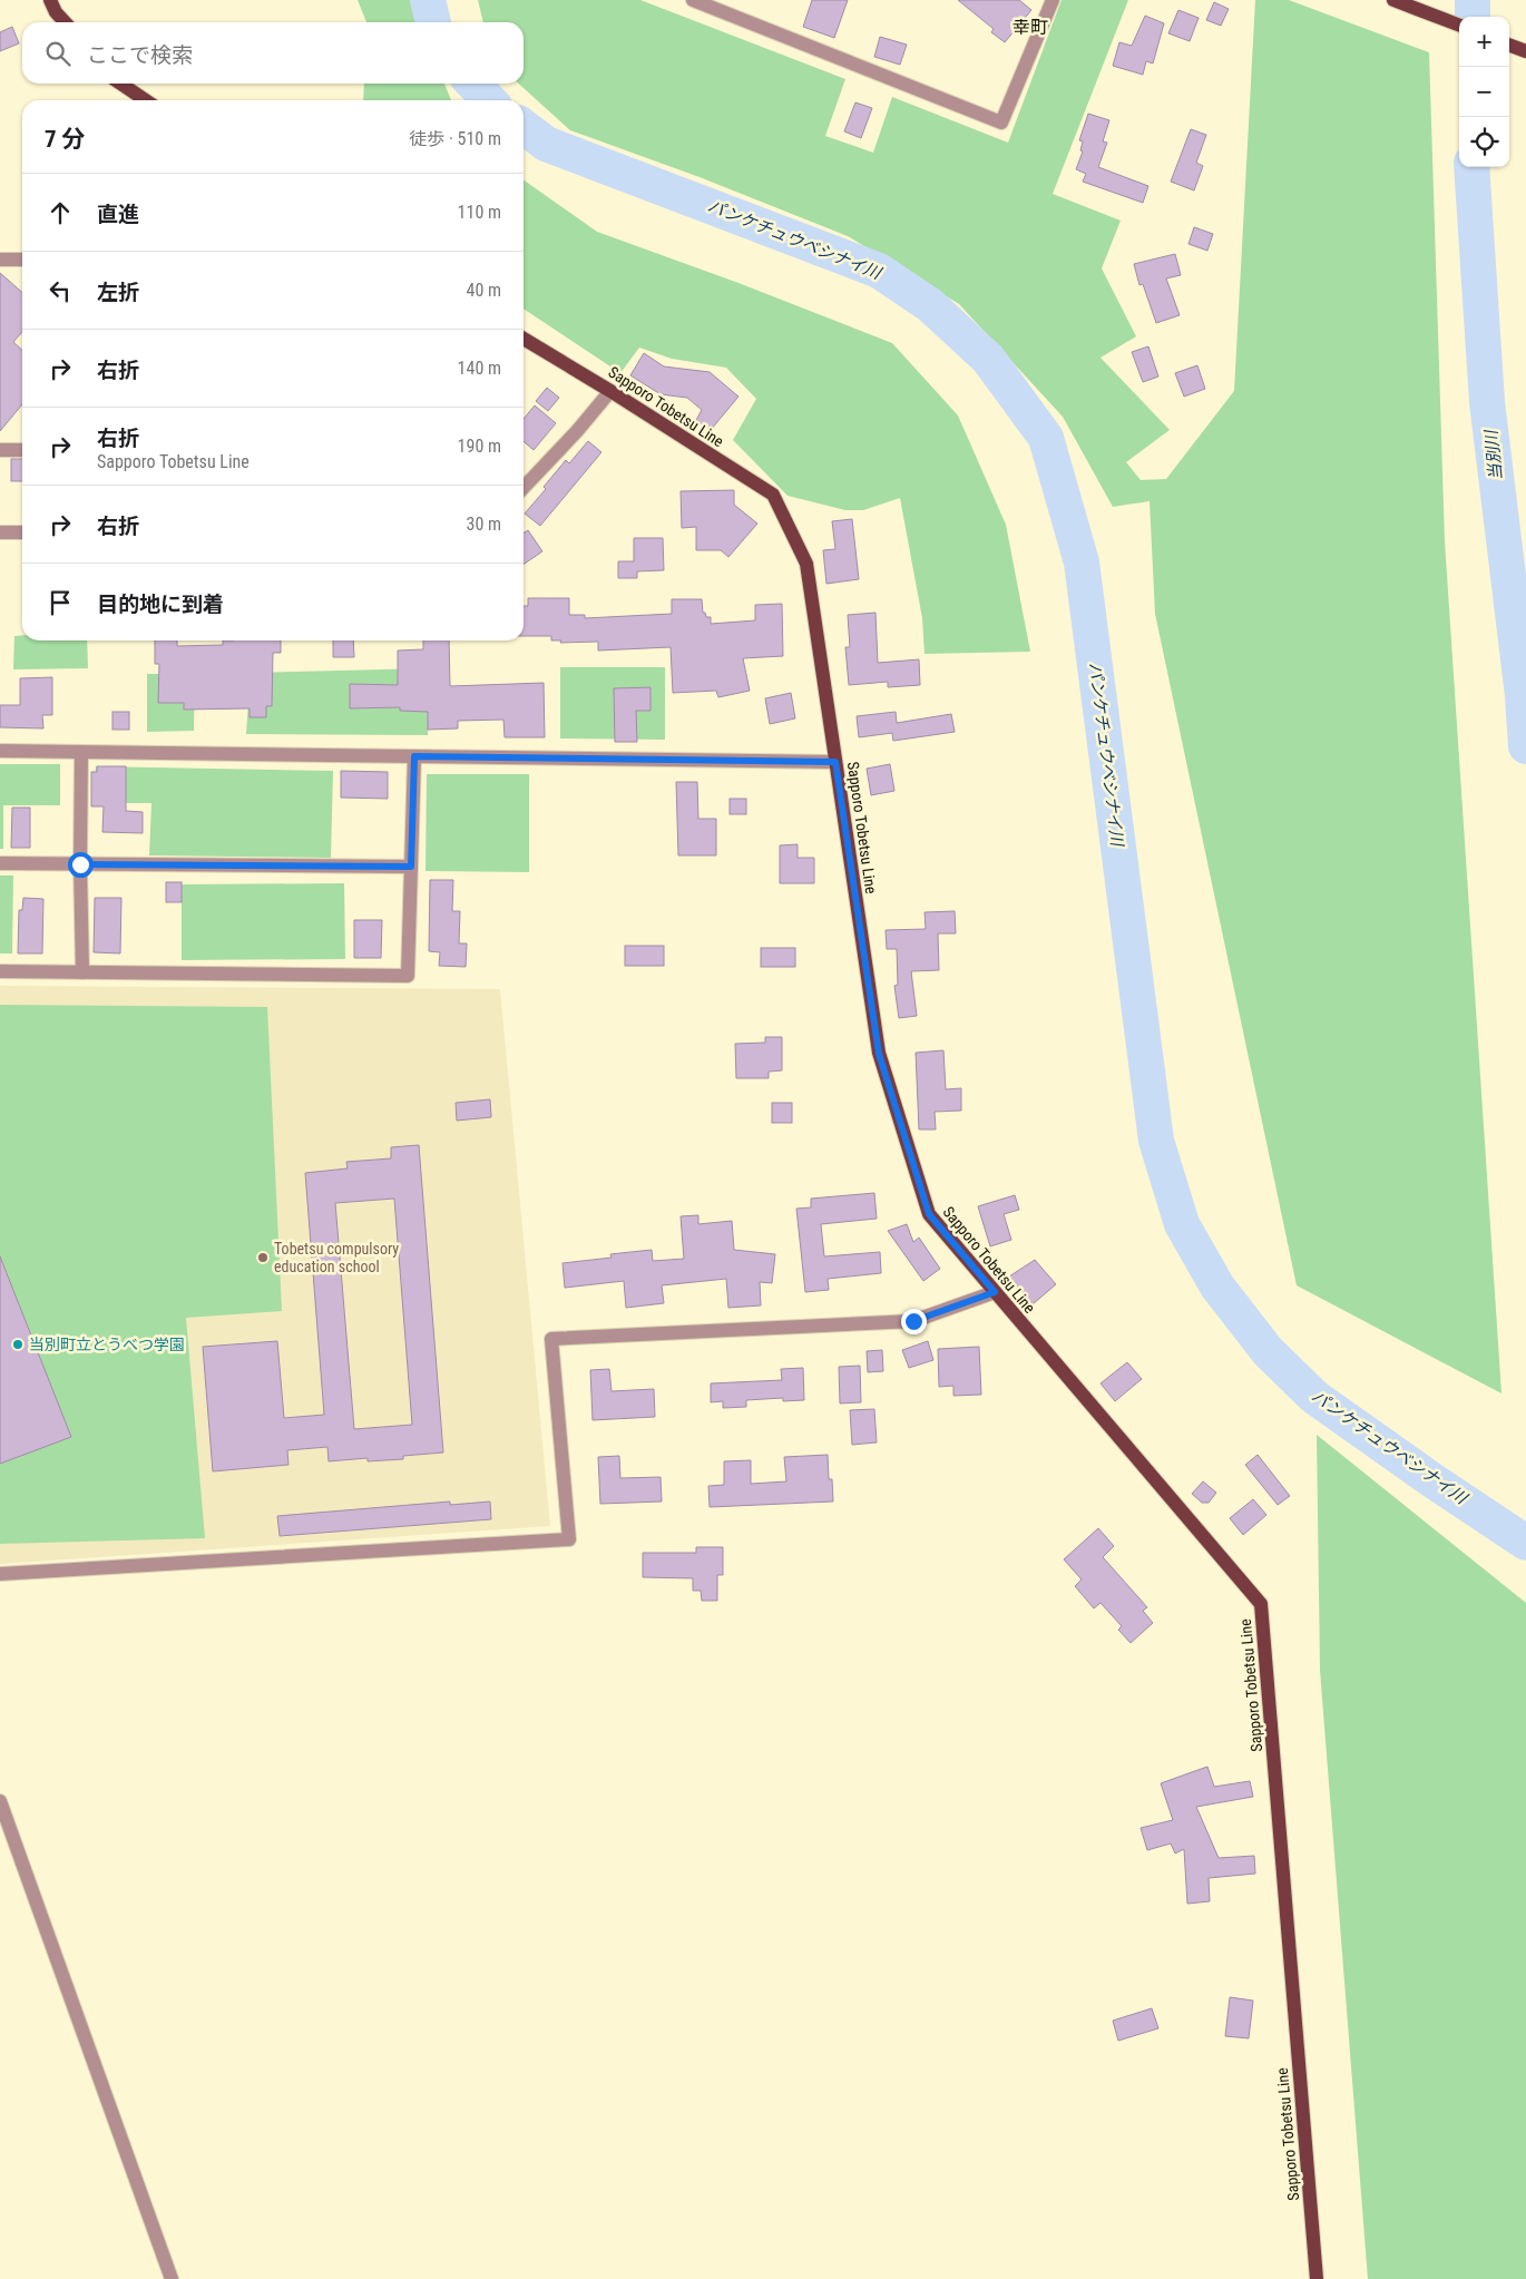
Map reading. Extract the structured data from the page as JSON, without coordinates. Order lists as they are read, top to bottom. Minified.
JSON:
{"streets":{"main road":["Sapporo Tobetsu Line"]},"districts":["幸町"],"water":["パンケチュウベシナイ川","当別川"],"places":["Tobetsu compulsory education school","当別町立とうべつ学園"],"page":{"map_buttons":["+","−"],"search":"ここで検索","heading":["7 分","徒歩 · 510 m"],"list":[["直進","110 m"],["左折","40 m"],["右折","140 m"],["右折","Sapporo Tobetsu Line","190 m"],["右折","30 m"],"目的地に到着"]}}
